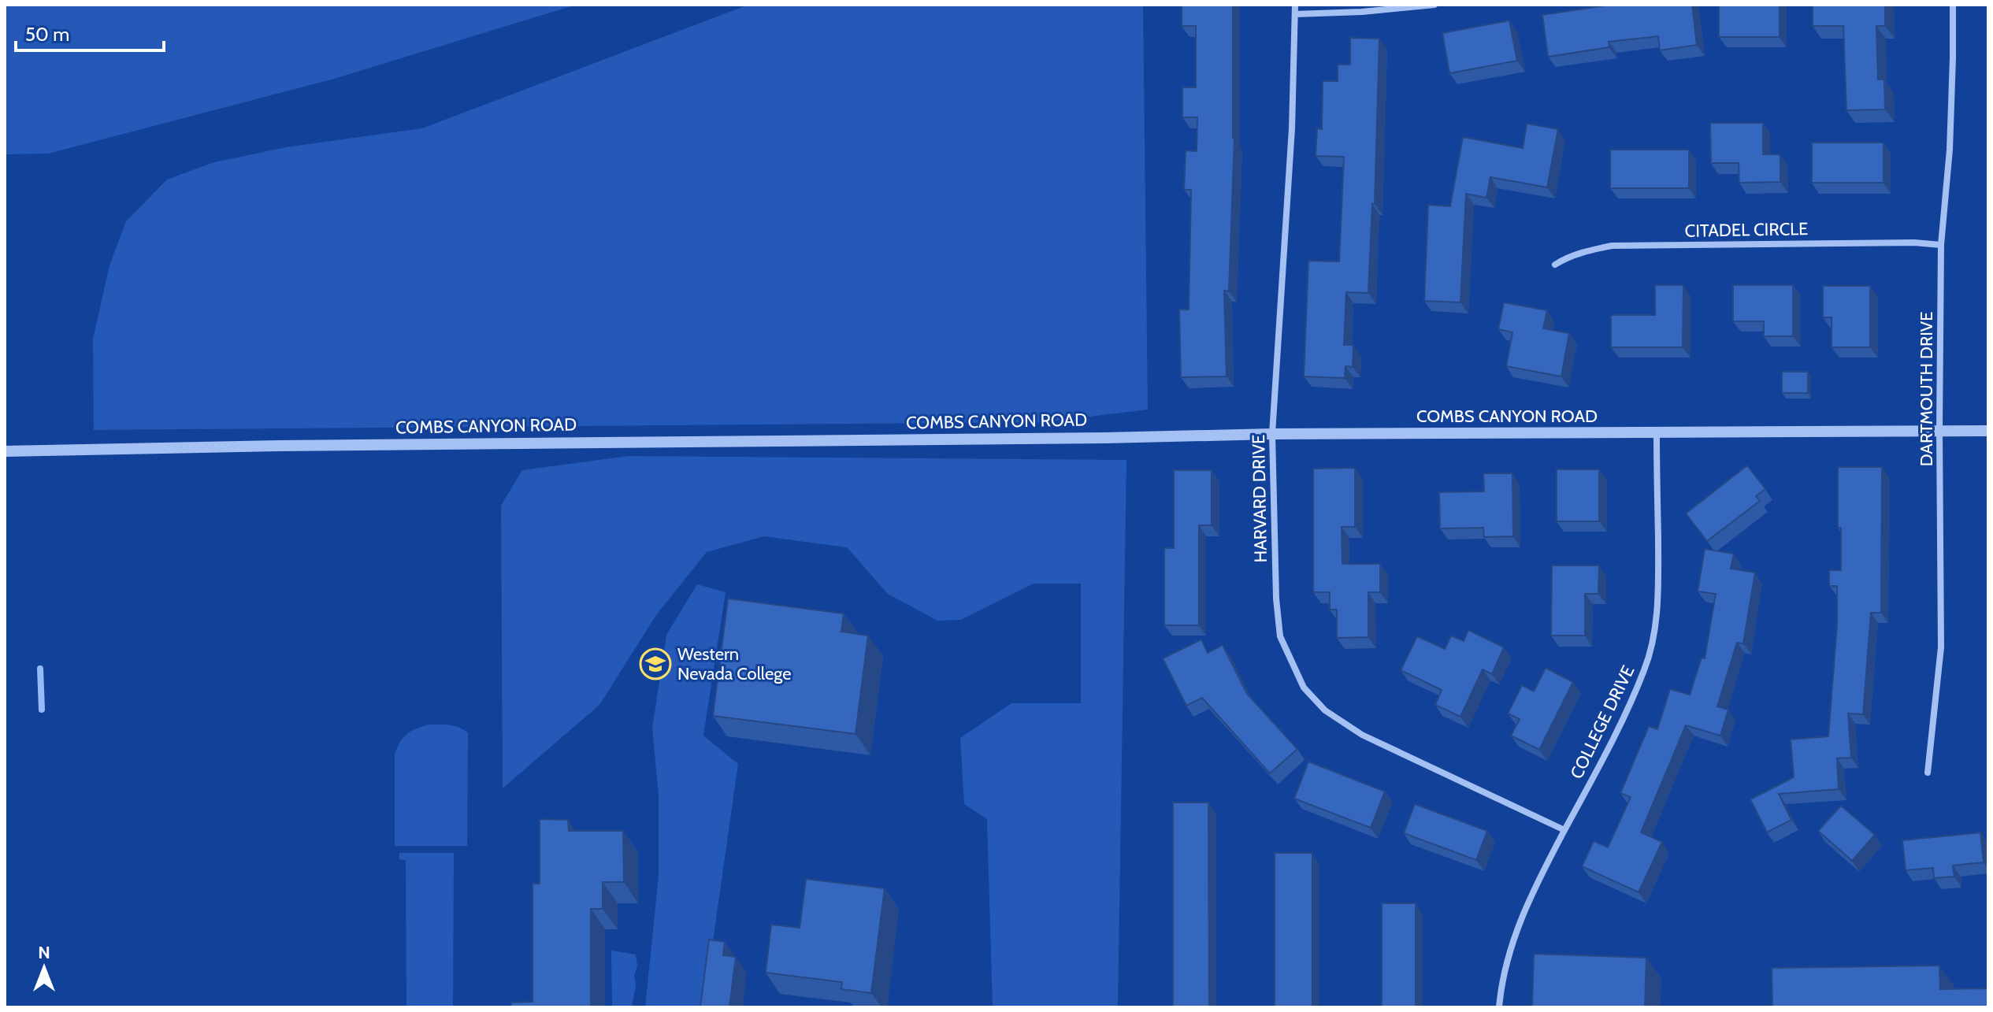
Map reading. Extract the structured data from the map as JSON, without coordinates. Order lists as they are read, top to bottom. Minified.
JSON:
{"streets":{"street":["CITADEL CIRCLE","DARTMOUTH DRIVE","COMBS CANYON ROAD","HARVARD DRIVE","COLLEGE DRIVE"]},"crossings":[["CITADEL CIRCLE","DARTMOUTH DRIVE"],["DARTMOUTH DRIVE","COMBS CANYON ROAD"],["COMBS CANYON ROAD","HARVARD DRIVE"],["COMBS CANYON ROAD","COLLEGE DRIVE"],["HARVARD DRIVE","COLLEGE DRIVE"]],"places":{"school or university":["Western Nevada College"]},"scale_bar":"50 m","north":"top"}
